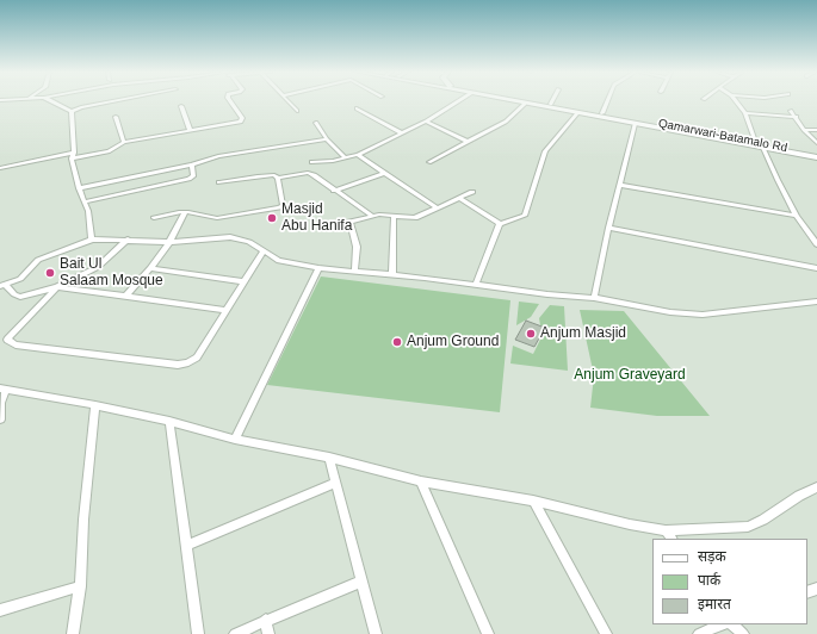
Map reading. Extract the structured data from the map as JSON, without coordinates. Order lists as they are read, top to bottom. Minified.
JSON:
{"streets":{"main road":["Qamarwari-Batamalo Rd"]},"parks":["Anjum Graveyard"],"places":["Masjid Abu Hanifa","Bait Ul Salaam Mosque","Anjum Masjid","Anjum Ground"],"legend":["सड़क","पार्क","इमारत"]}
